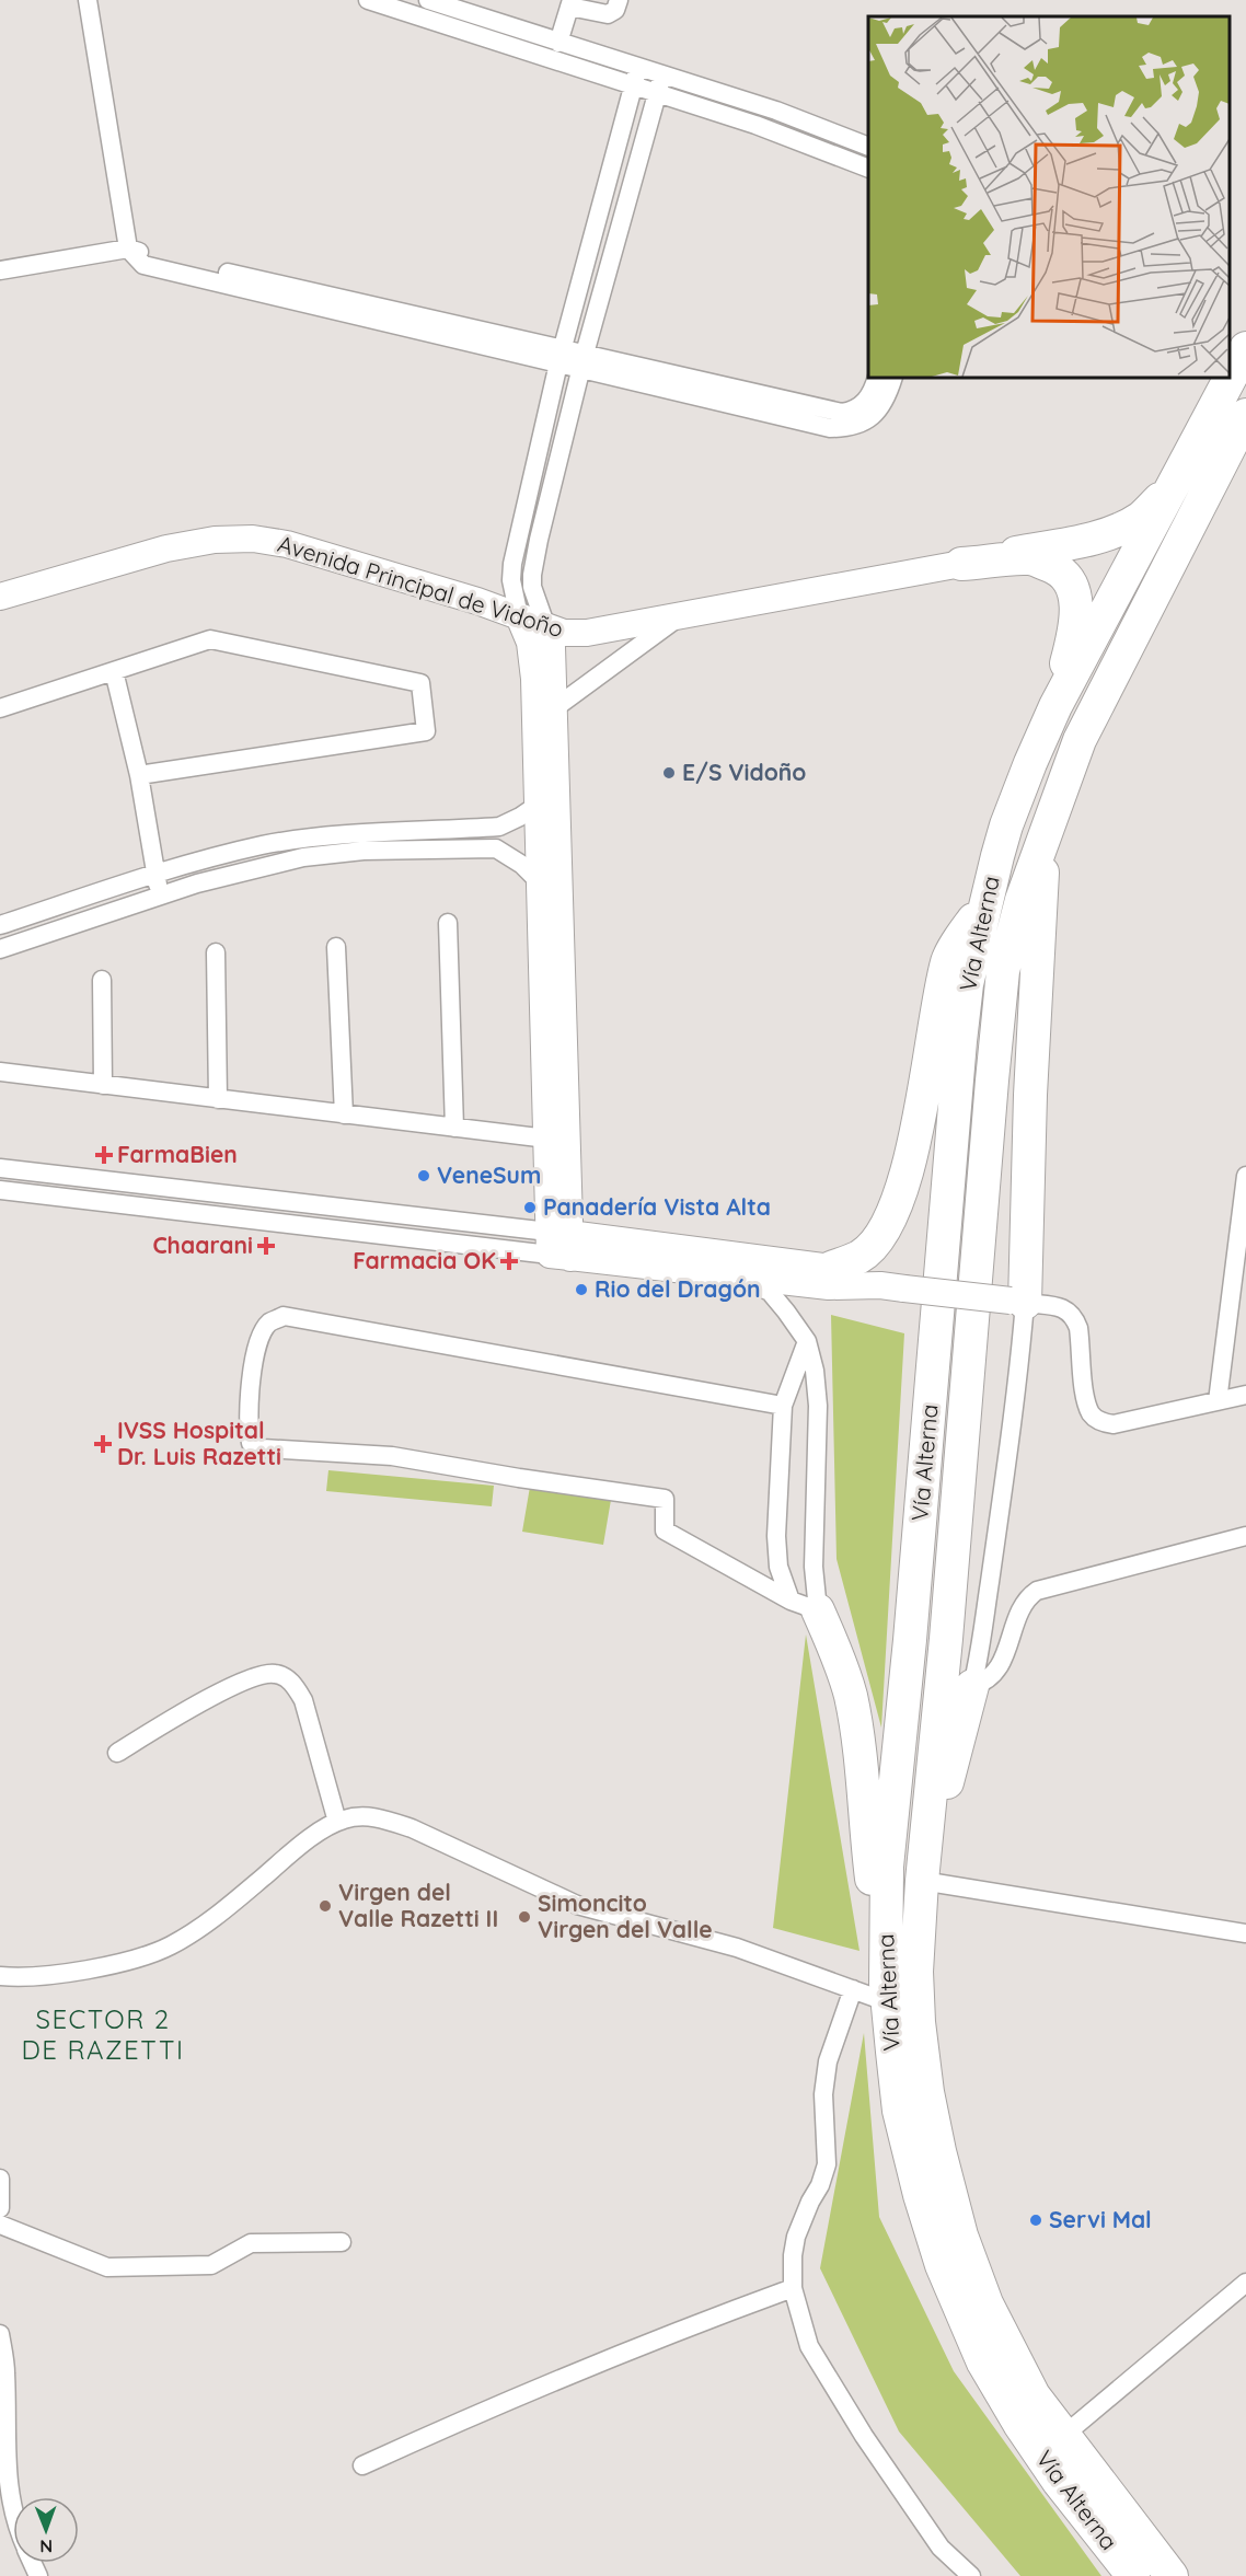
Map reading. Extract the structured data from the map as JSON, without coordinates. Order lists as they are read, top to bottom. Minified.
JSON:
{"streets":{"highway":["Vía Alterna"],"main road":["Avenida Principal de Vidoño"]},"districts":["SECTOR 2 DE RAZETTI"],"places":{"other":["E/S Vidoño","VeneSum","Panadería Vista Alta","Rio del Dragón","Virgen del Valle Razetti II","Simoncito Virgen del Valle","Servi Mal"],"health":["FarmaBien","Chaarani","Farmacia OK","IVSS Hospital Dr. Luis Razetti"]},"north":"bottom"}
